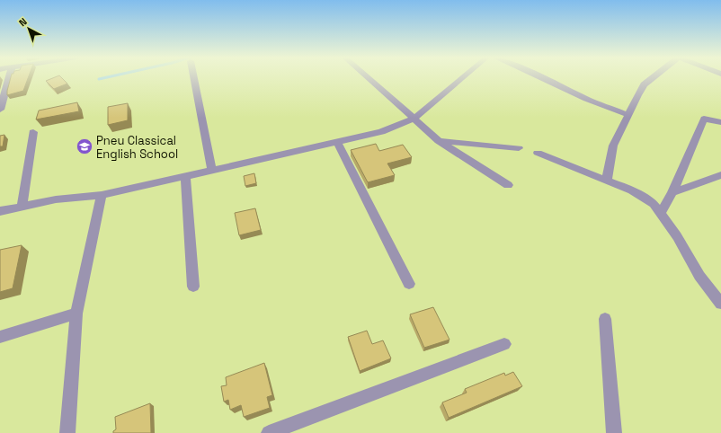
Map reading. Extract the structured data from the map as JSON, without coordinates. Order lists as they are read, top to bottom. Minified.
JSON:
{"places":{"school or university":["Pneu Classical English School"]},"north":"top left"}
